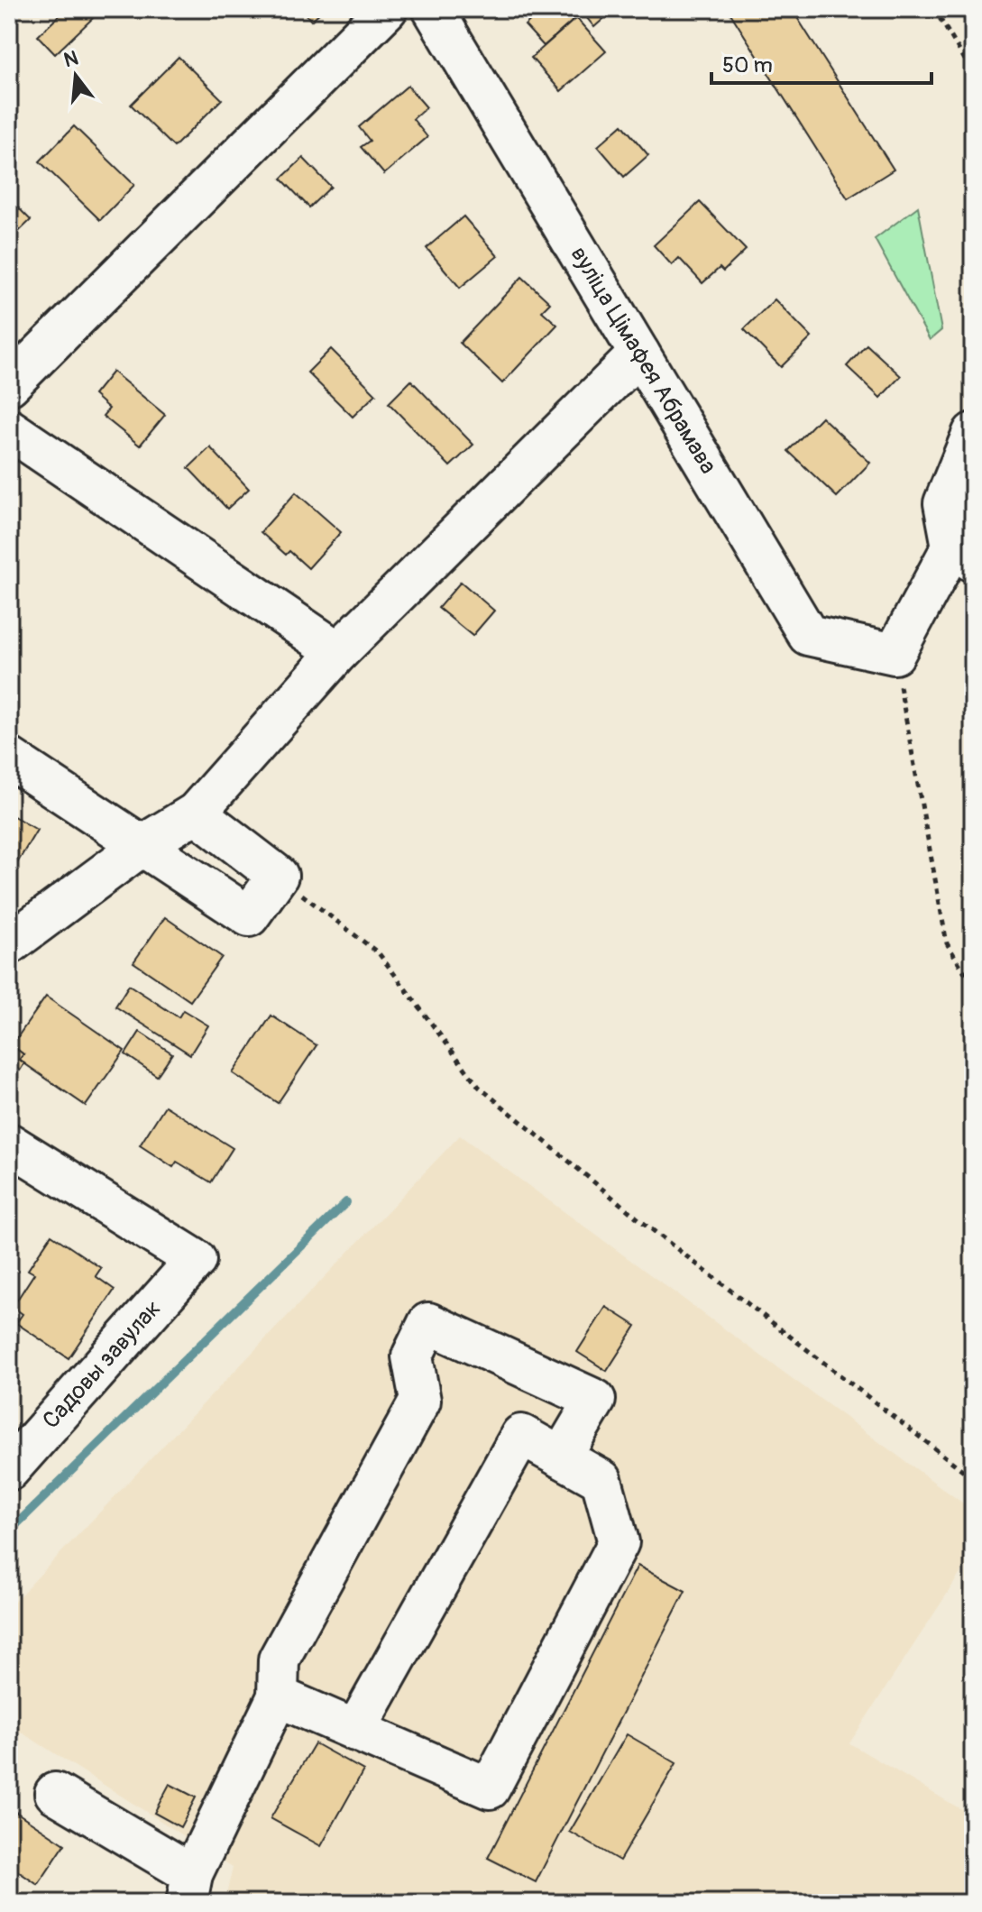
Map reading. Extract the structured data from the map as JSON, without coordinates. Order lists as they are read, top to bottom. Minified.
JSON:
{"streets":{"street":["вуліца Цімафея Абрамава","Садовы завулак"]},"scale_bar":"50 m","north":"top"}
